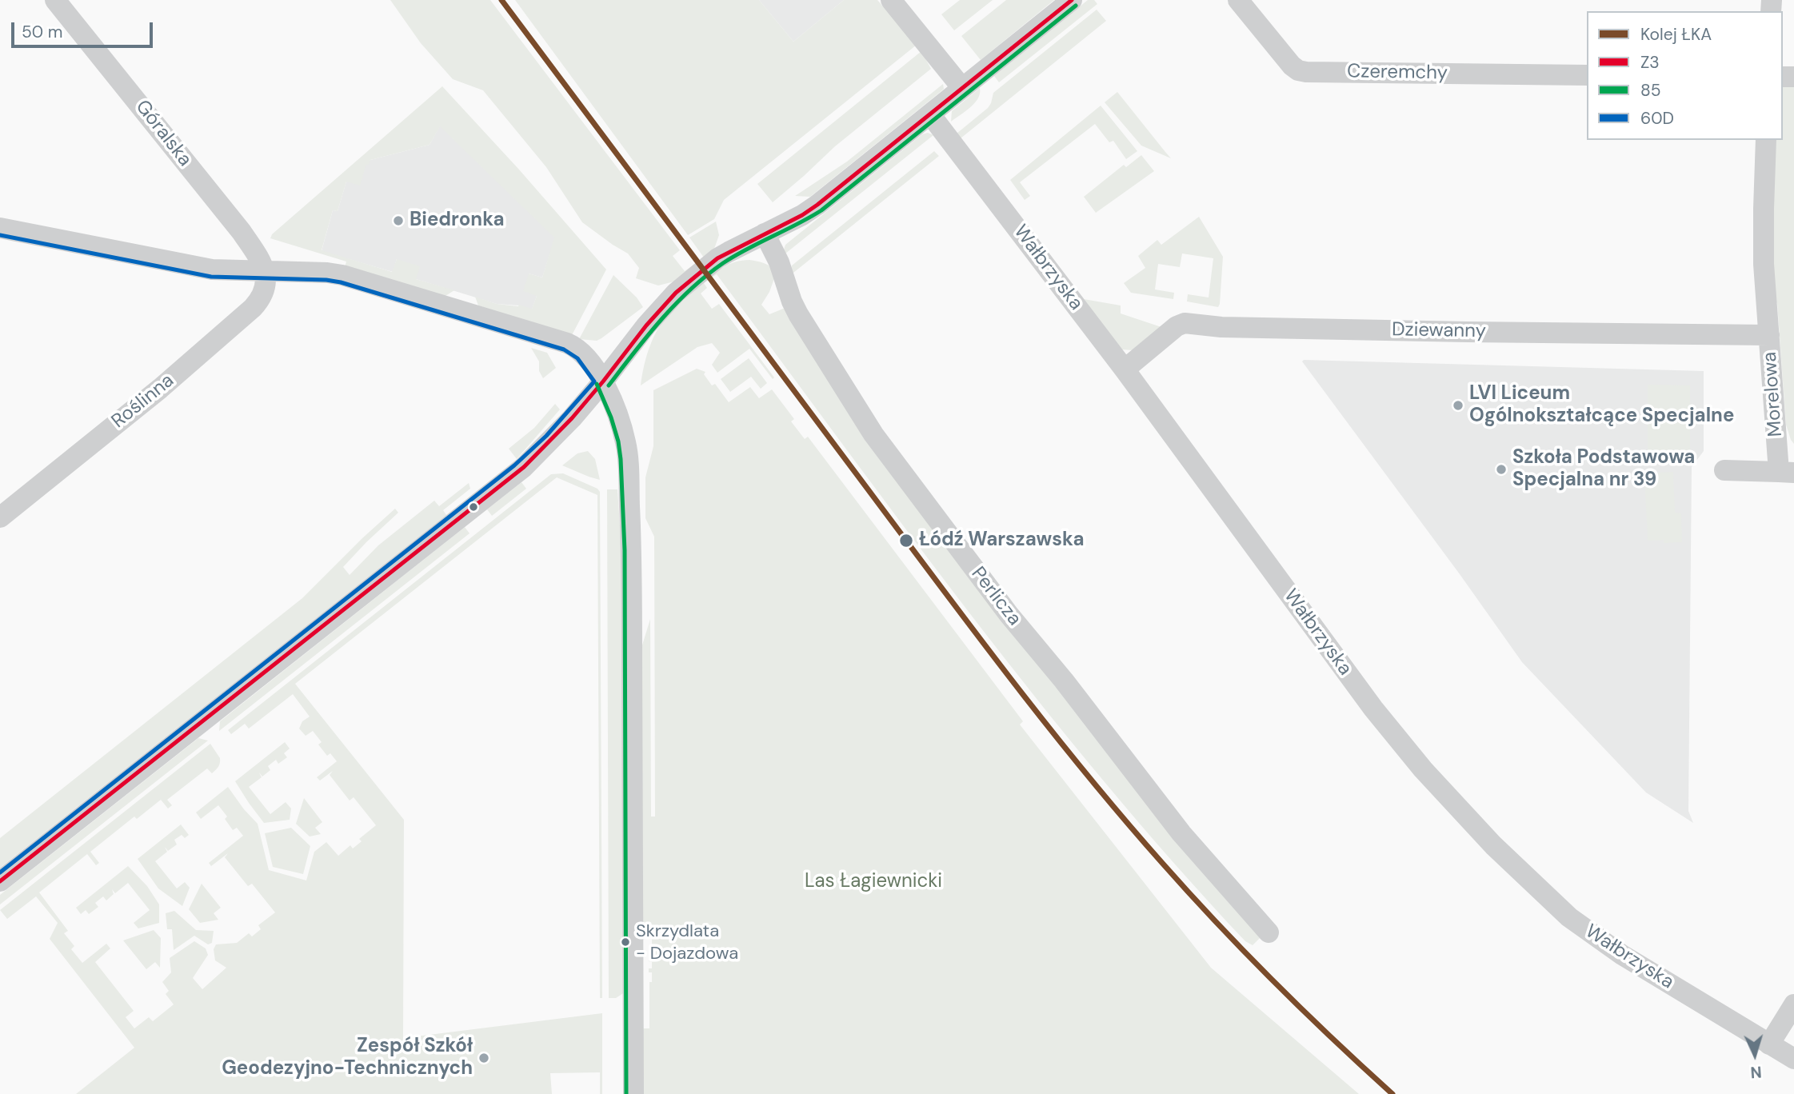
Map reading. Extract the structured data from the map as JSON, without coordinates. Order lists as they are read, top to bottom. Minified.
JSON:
{"streets":{"street":["Czeremchy","Góralska","Wałbrzyska","Dziewanny","Morelowa","Roślinna","Perlicza"]},"crossings":[["Góralska","Roślinna"],["Wałbrzyska","Dziewanny"],["Dziewanny","Morelowa"]],"parks":["Las Łagiewnicki"],"places":["Biedronka","LVI Liceum Ogólnokształcące Specjalne","Szkoła Podstawowa Specjalna nr 39","Łódź Warszawska","Skrzydlata - Dojazdowa","Zespół Szkół Geodezyjno-Technicznych"],"lines":["rail line ŁKA","transit line Z3","transit line 85","transit line 60D"],"legend":["Kolej ŁKA","Z3","85","60D"],"scale_bar":"50 m","north":"bottom"}
